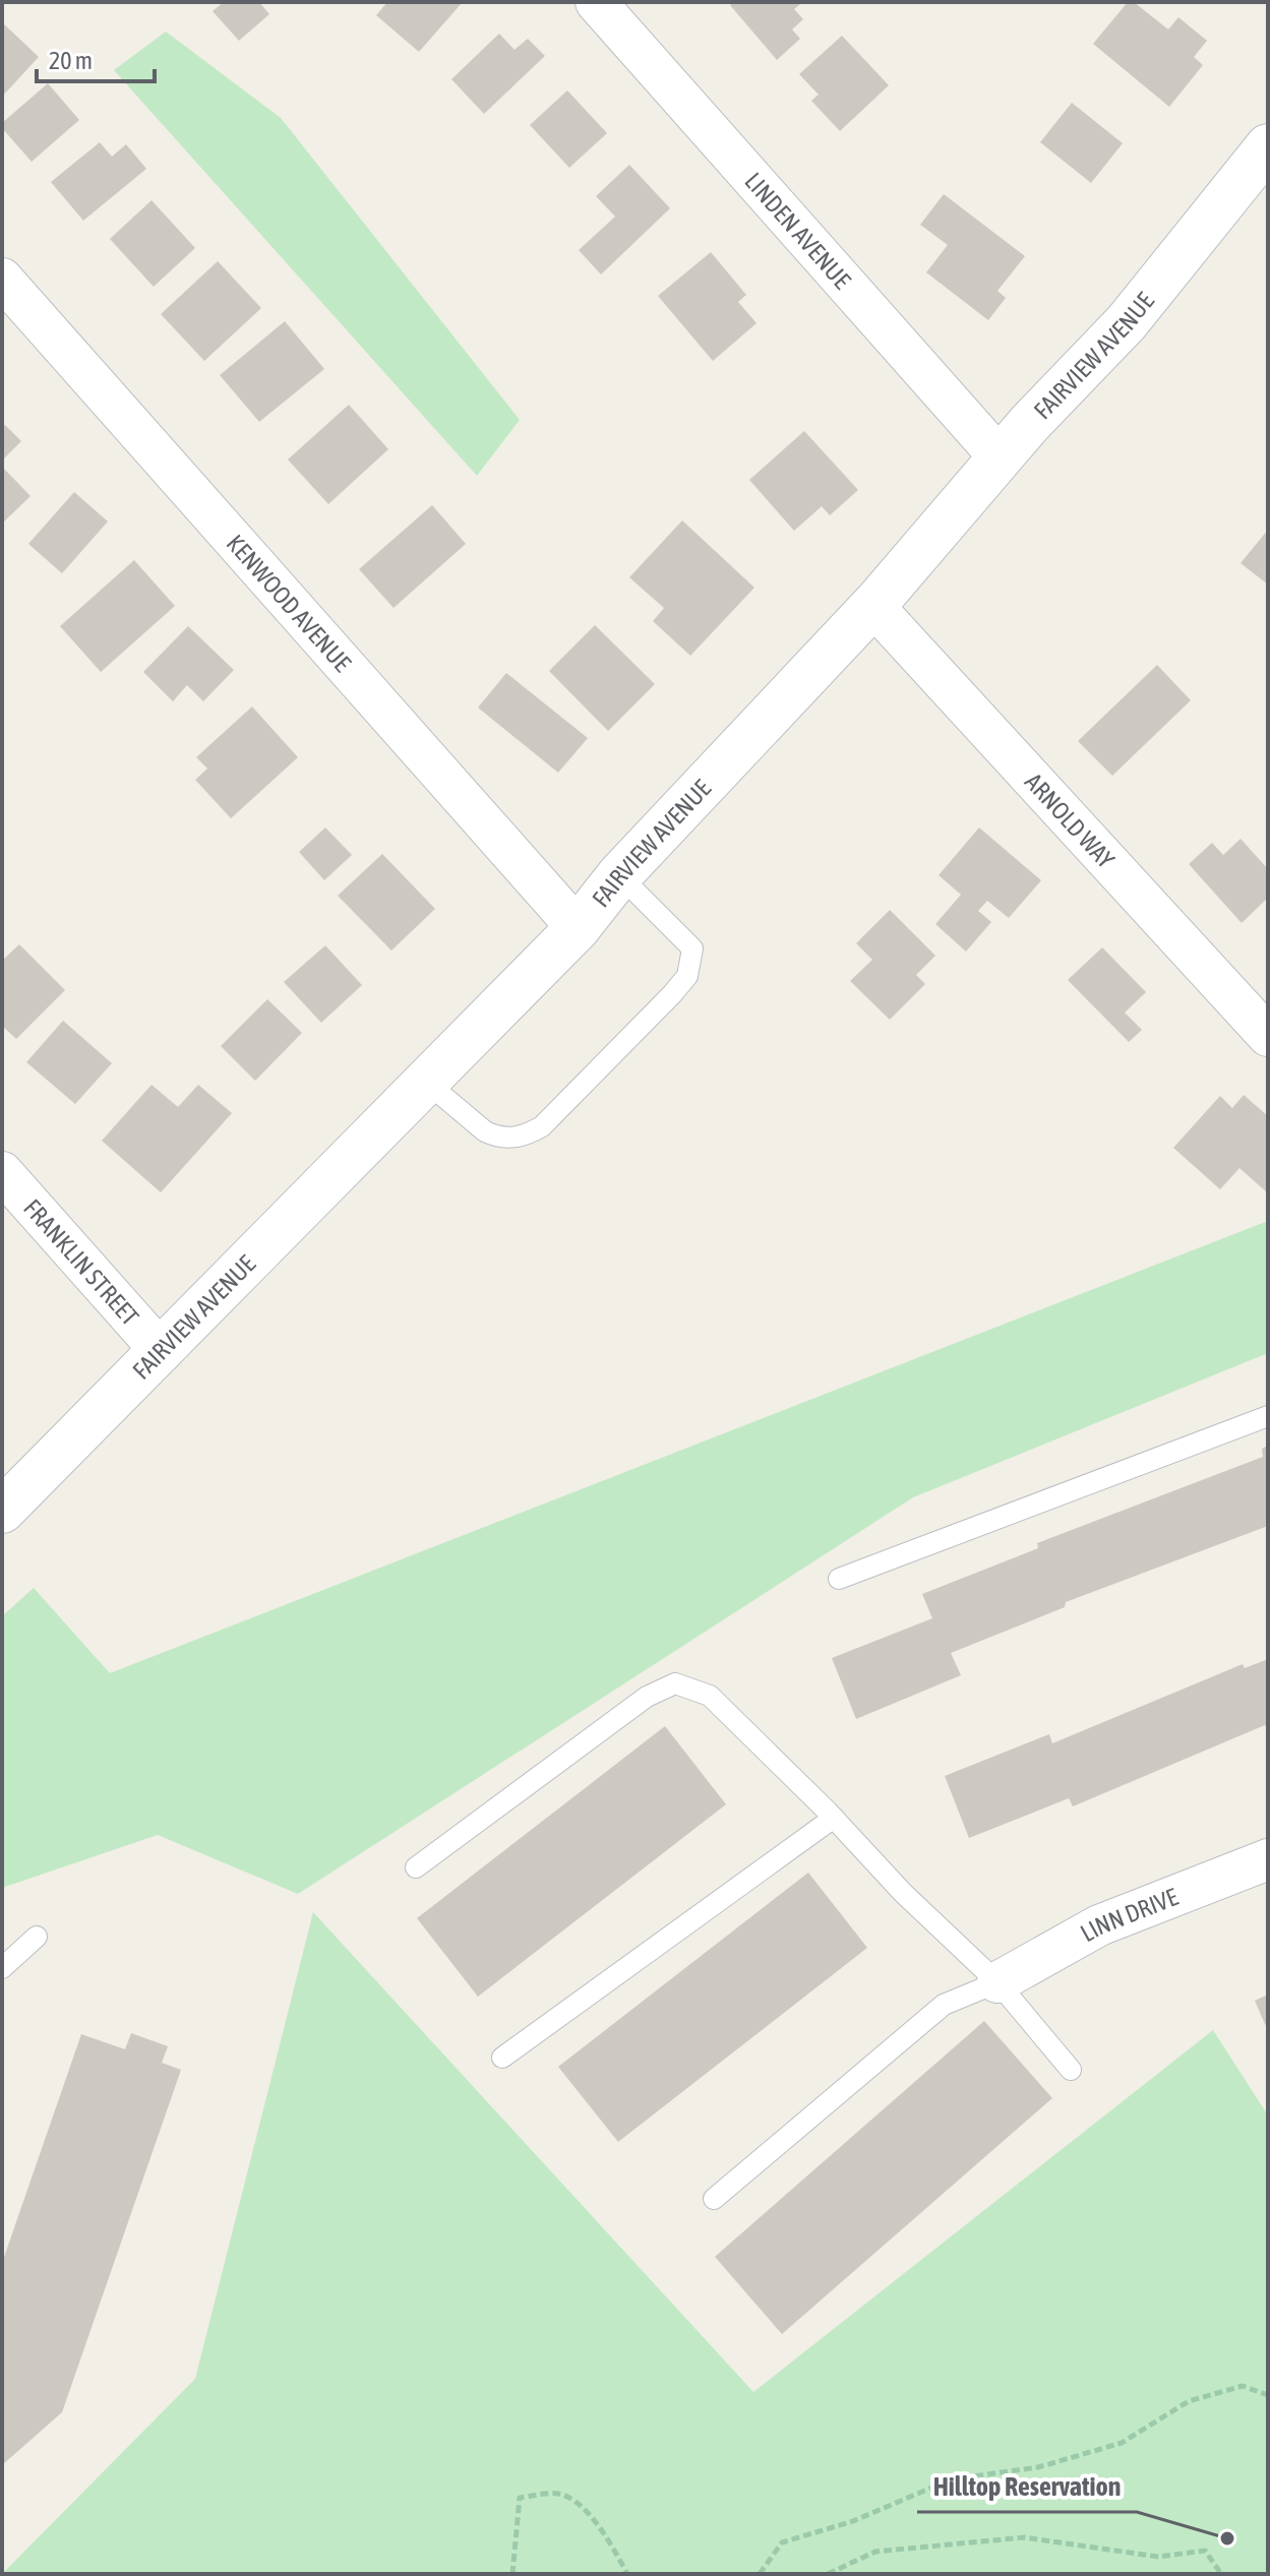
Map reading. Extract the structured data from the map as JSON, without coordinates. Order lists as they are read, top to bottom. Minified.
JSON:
{"streets":{"main road":["FAIRVIEW AVENUE"],"street":["LINDEN AVENUE","KENWOOD AVENUE","ARNOLD WAY","FRANKLIN STREET","LINN DRIVE"]},"crossings":[["LINDEN AVENUE","FAIRVIEW AVENUE"],["FAIRVIEW AVENUE","KENWOOD AVENUE"],["FAIRVIEW AVENUE","ARNOLD WAY"],["FAIRVIEW AVENUE","FRANKLIN STREET"]],"places":["Hilltop Reservation"],"scale_bar":"20 m"}
